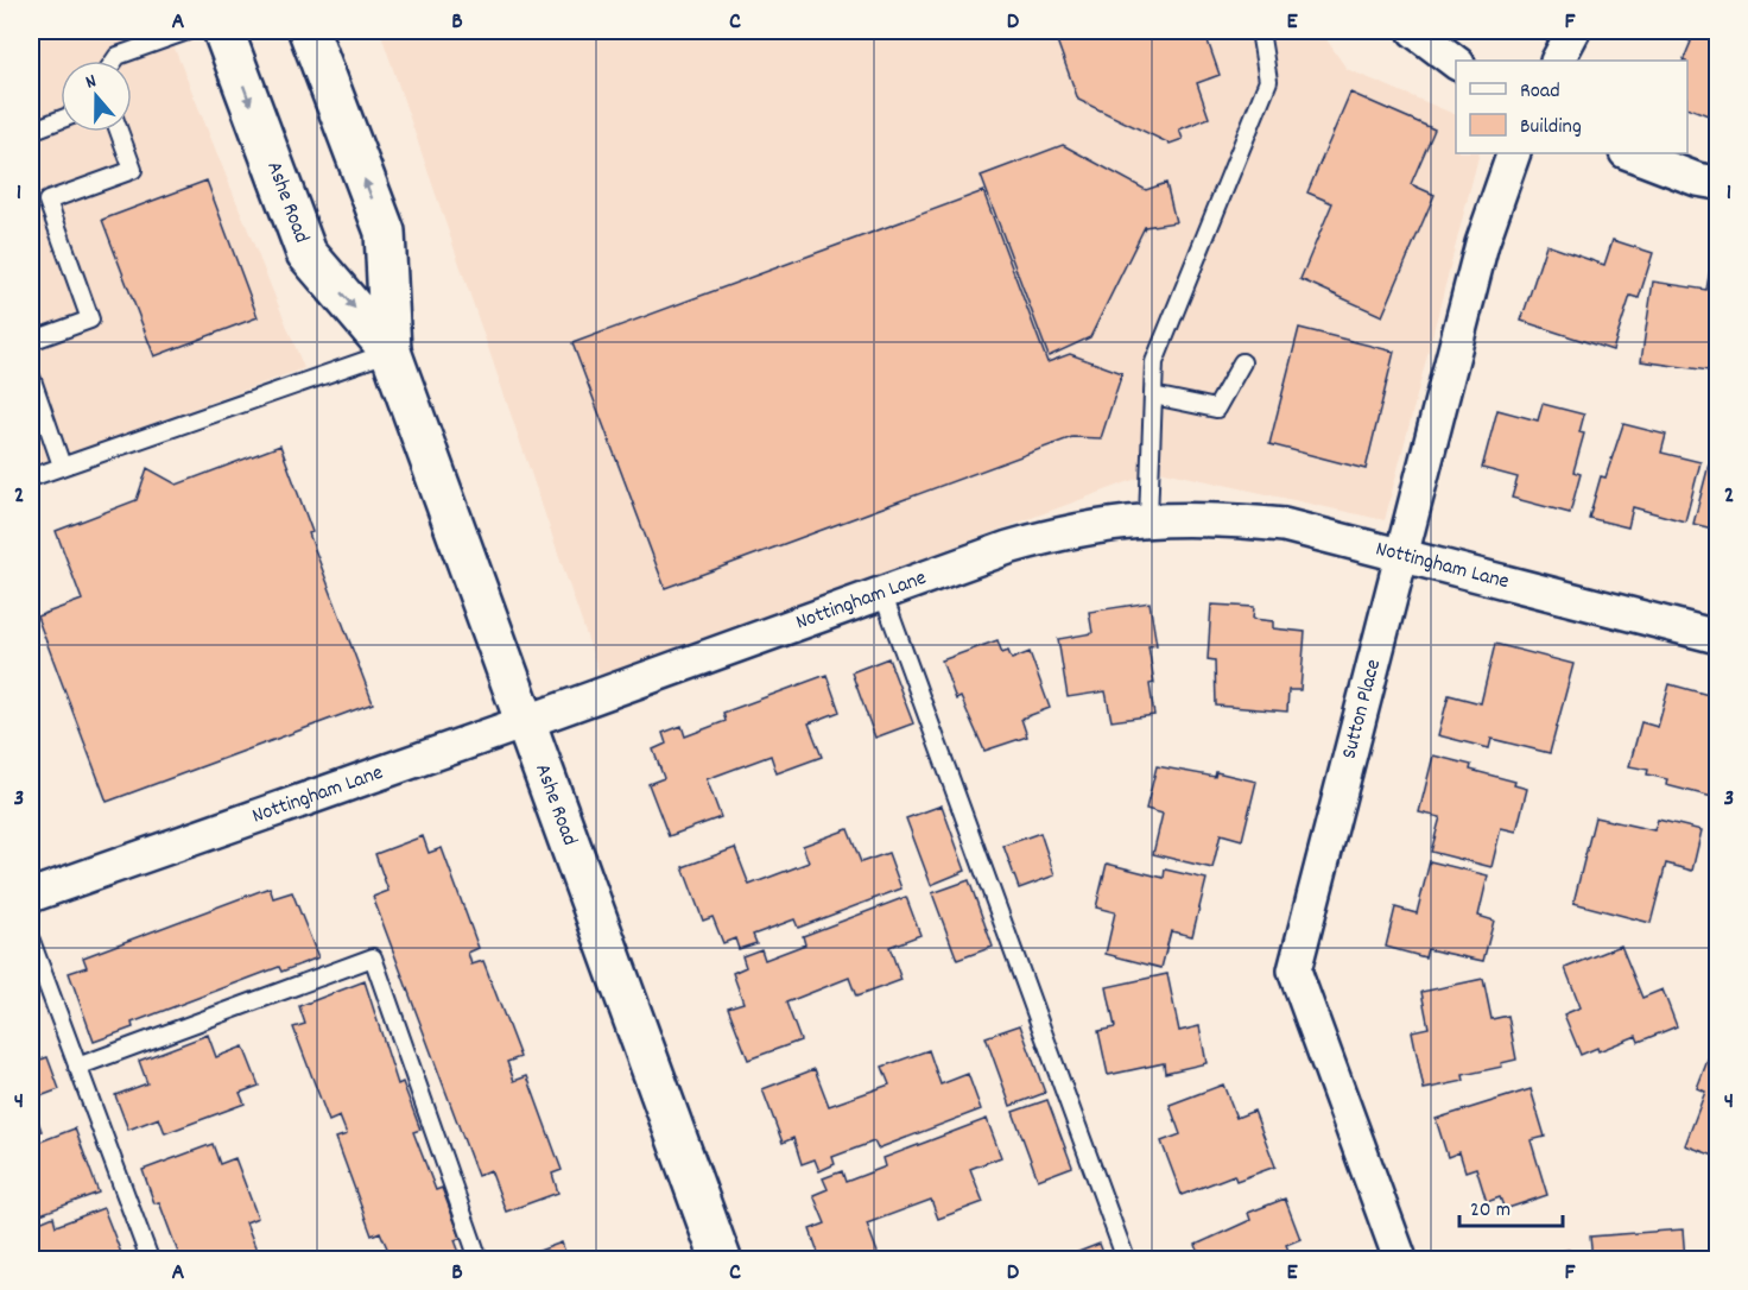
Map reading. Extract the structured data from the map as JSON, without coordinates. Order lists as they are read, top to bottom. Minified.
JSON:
{"streets":{"street":["Ashe Road","Nottingham Lane","Sutton Place"]},"crossings":[["Ashe Road","Nottingham Lane"],["Nottingham Lane","Sutton Place"]],"legend":["Road","Building"],"scale_bar":"20 m","north":"top","grid":{"columns":["A","B","C","D","E","F"],"rows":["1","2","3","4"]}}
